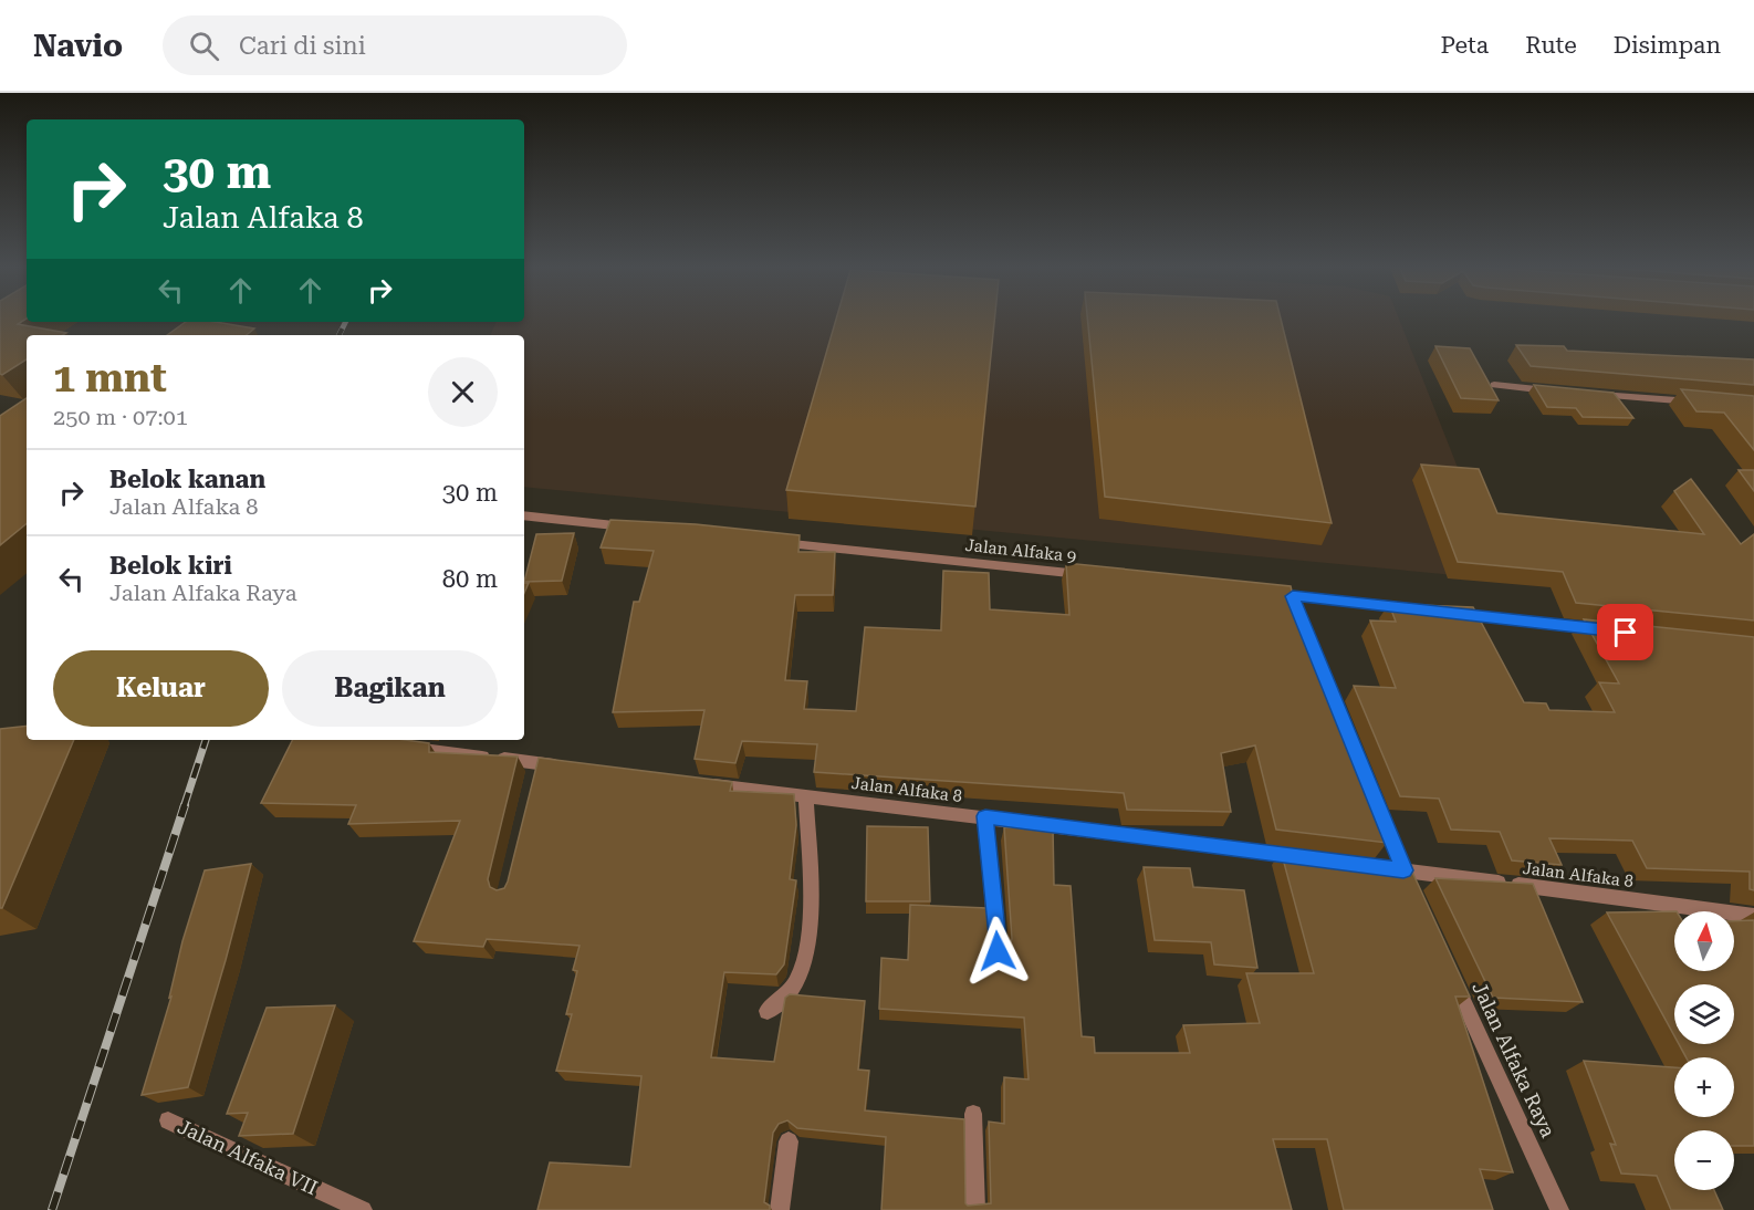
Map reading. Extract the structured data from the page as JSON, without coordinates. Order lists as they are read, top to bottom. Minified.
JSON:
{"streets":{"street":["Jalan Alfaka 9","Jalan Alfaka 8","Jalan Alfaka Raya","Jalan Alfaka VII"]},"north":"top","page":{"header":"Navio","search":"Cari di sini","nav":["Peta","Rute","Disimpan"],"turn":["30 m","Jalan Alfaka 8"],"heading":["1 mnt","250 m · 07:01"],"list":[{"name":"Belok kanan","note":"Jalan Alfaka 8","value":"30 m"},{"name":"Belok kiri","note":"Jalan Alfaka Raya","value":"80 m"}],"buttons":["Keluar","Bagikan"],"map_buttons":["+","−"]}}
